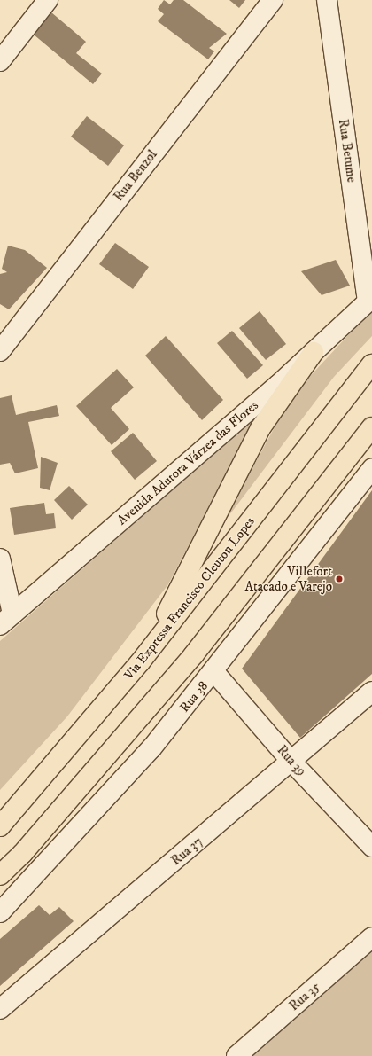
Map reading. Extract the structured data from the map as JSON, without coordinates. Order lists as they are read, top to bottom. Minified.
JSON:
{"streets":{"highway":["Via Expressa Francisco Cleuton Lopes"],"street":["Rua Betume","Rua Benzol","Avenida Adutora Várzea das Flores","Rua 38","Rua 39","Rua 37","Rua 35"]},"crossings":[["Rua Betume","Avenida Adutora Várzea das Flores"],["Rua 38","Rua 39"],["Rua 39","Rua 37"]],"places":["Villefort Atacado e Varejo"]}
